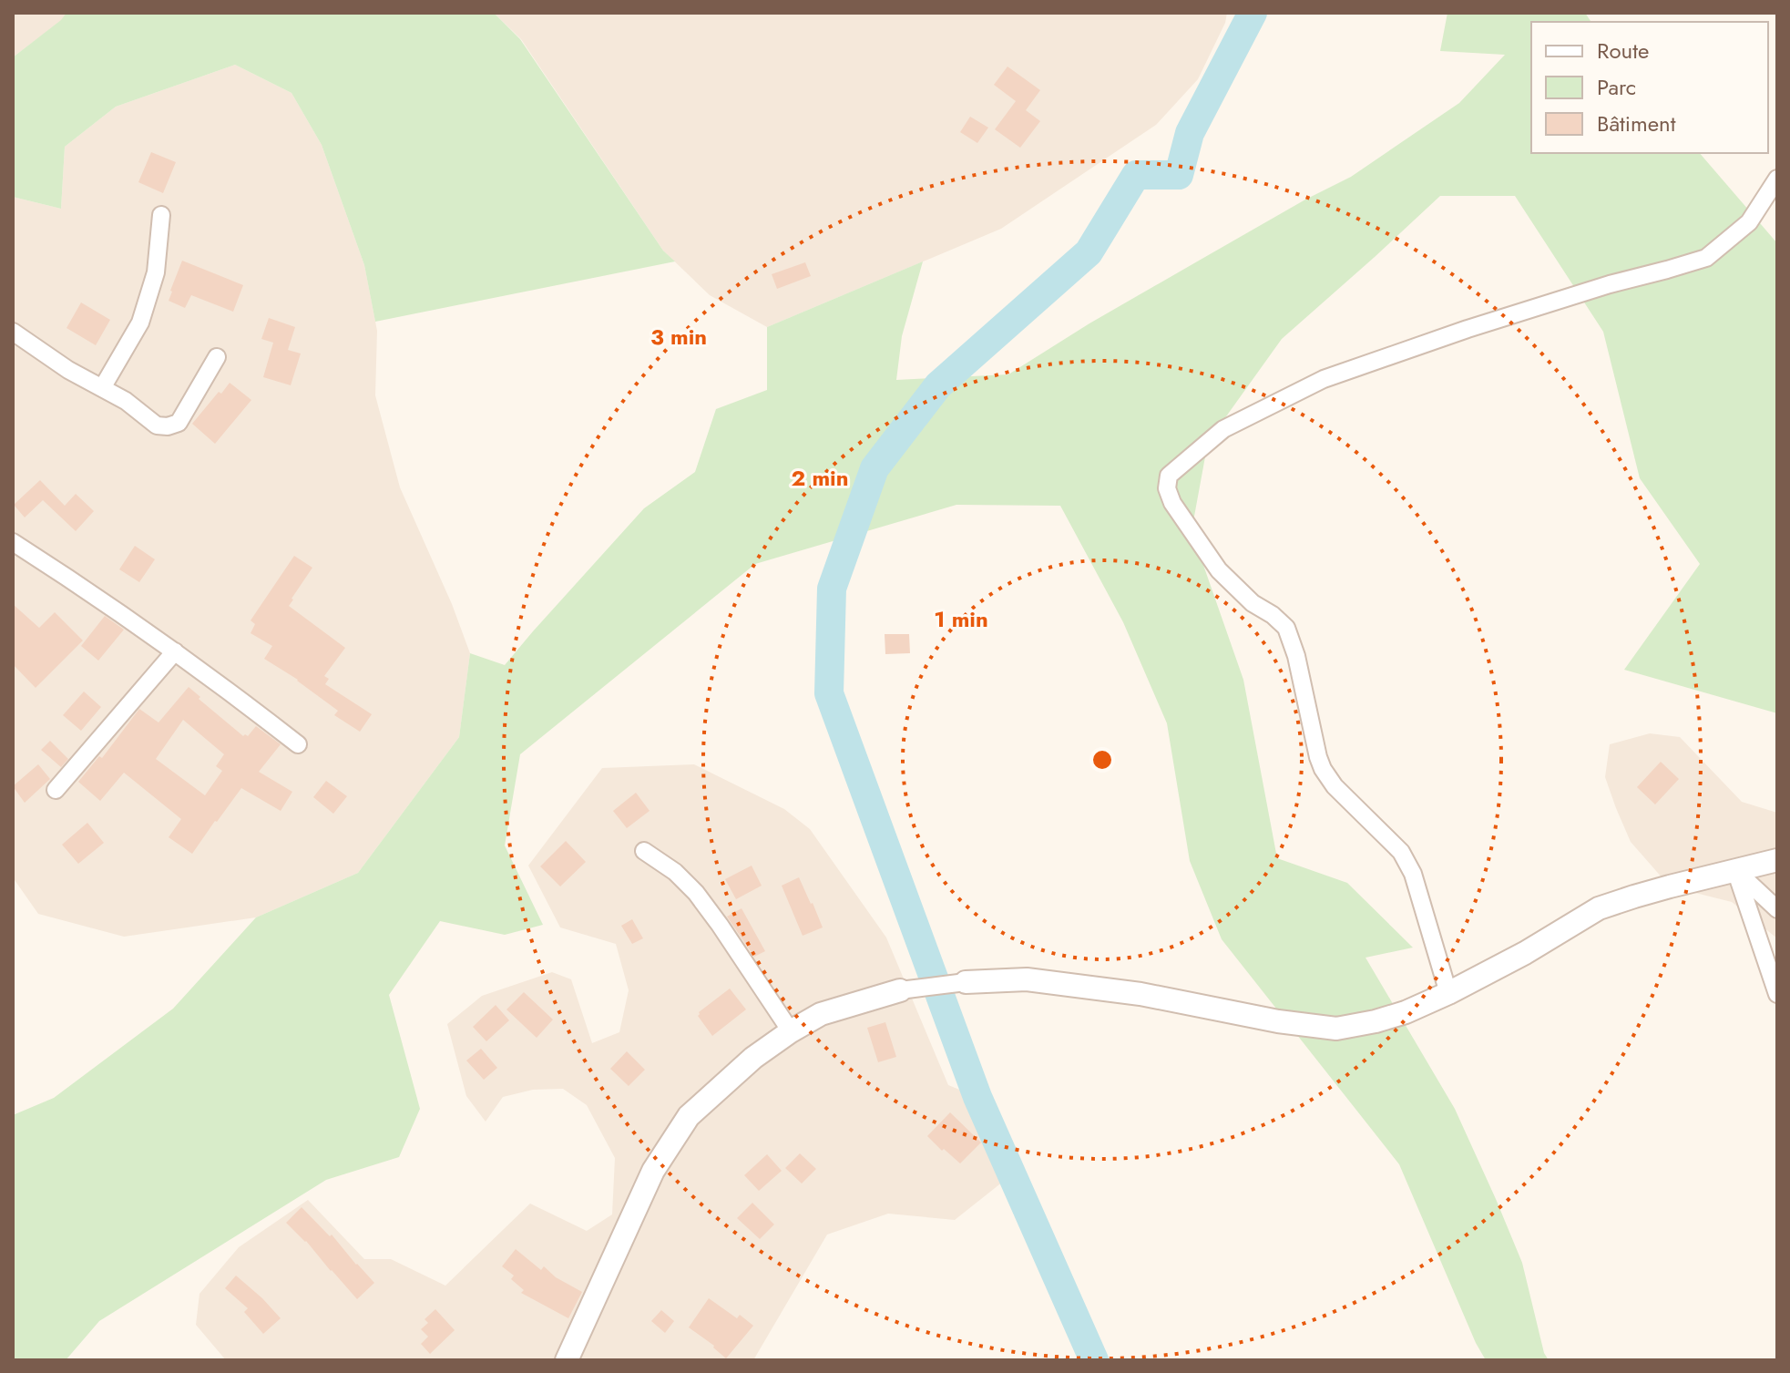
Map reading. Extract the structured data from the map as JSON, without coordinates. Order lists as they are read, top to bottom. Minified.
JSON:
{"legend":["Route","Parc","Bâtiment"],"rings":["3 min","2 min","1 min"]}
